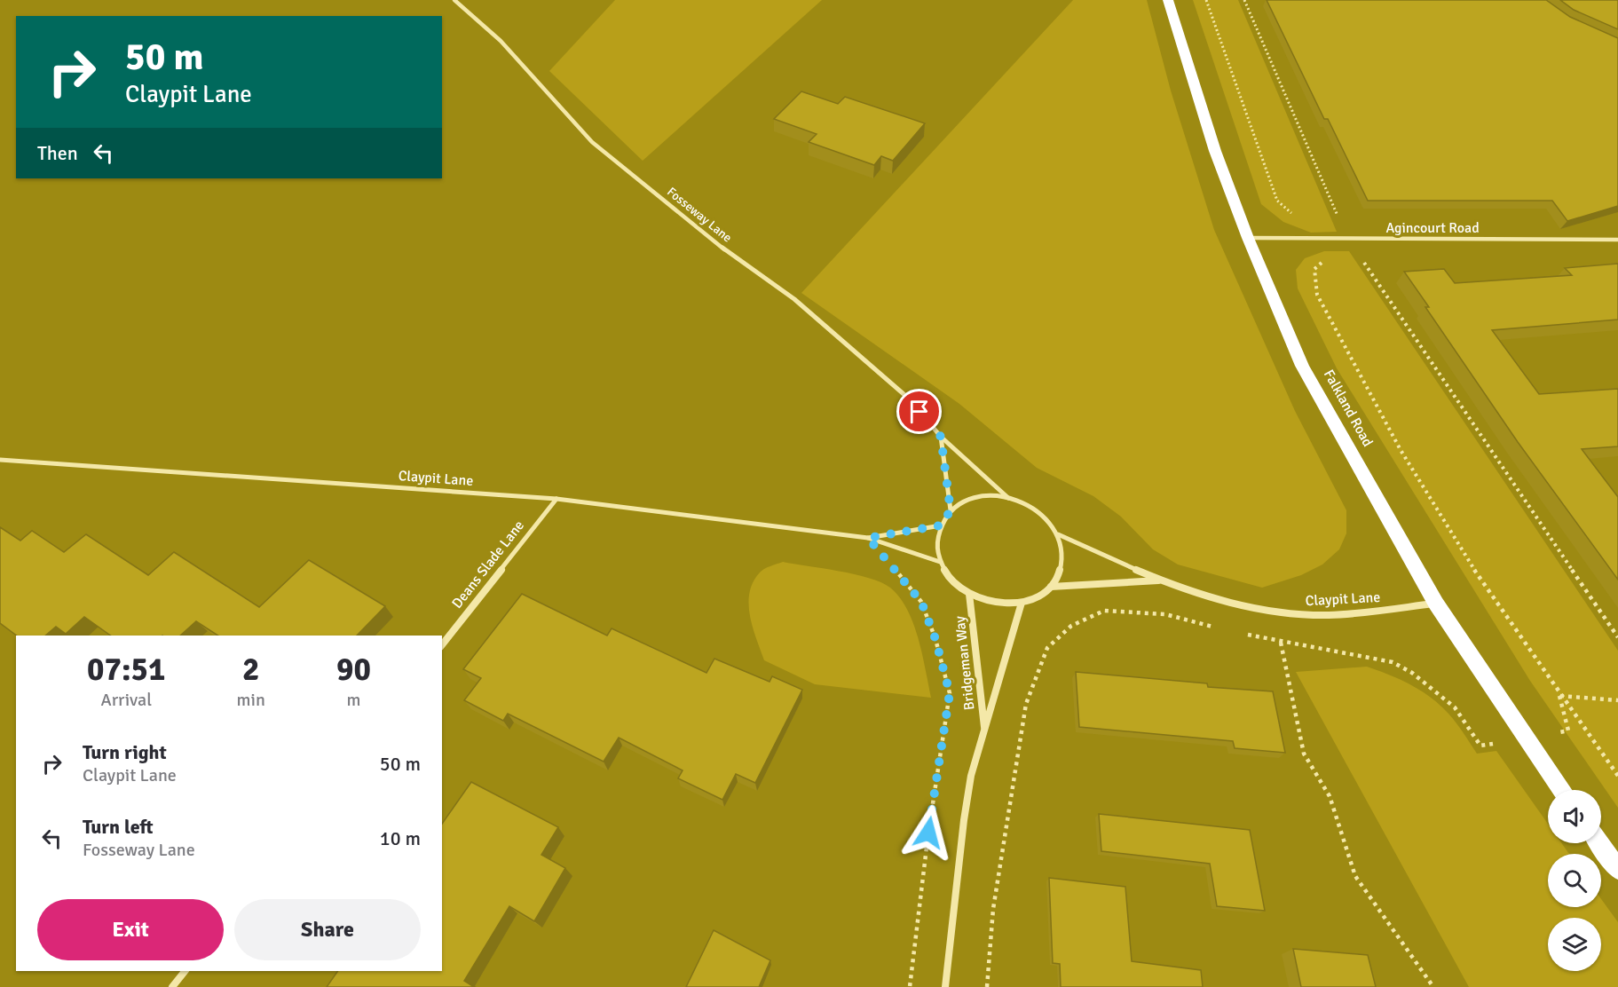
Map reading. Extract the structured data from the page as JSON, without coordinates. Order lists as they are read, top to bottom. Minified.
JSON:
{"streets":{"highway":["Falkland Road"],"street":["Fosseway Lane","Agincourt Road","Claypit Lane","Deans Slade Lane","Bridgeman Way"]},"crossings":[["Fosseway Lane","Claypit Lane"],["Fosseway Lane","Bridgeman Way"],["Agincourt Road","Falkland Road"],["Falkland Road","Claypit Lane"],["Claypit Lane","Deans Slade Lane"],["Claypit Lane","Bridgeman Way"]],"page":{"turn":["50 m","Claypit Lane"],"then":"Then","eta":["07:51","Arrival","2","min","90","m"],"list":[{"name":"Turn right","note":"Claypit Lane","value":"50 m"},{"name":"Turn left","note":"Fosseway Lane","value":"10 m"}],"buttons":["Exit","Share"]}}
